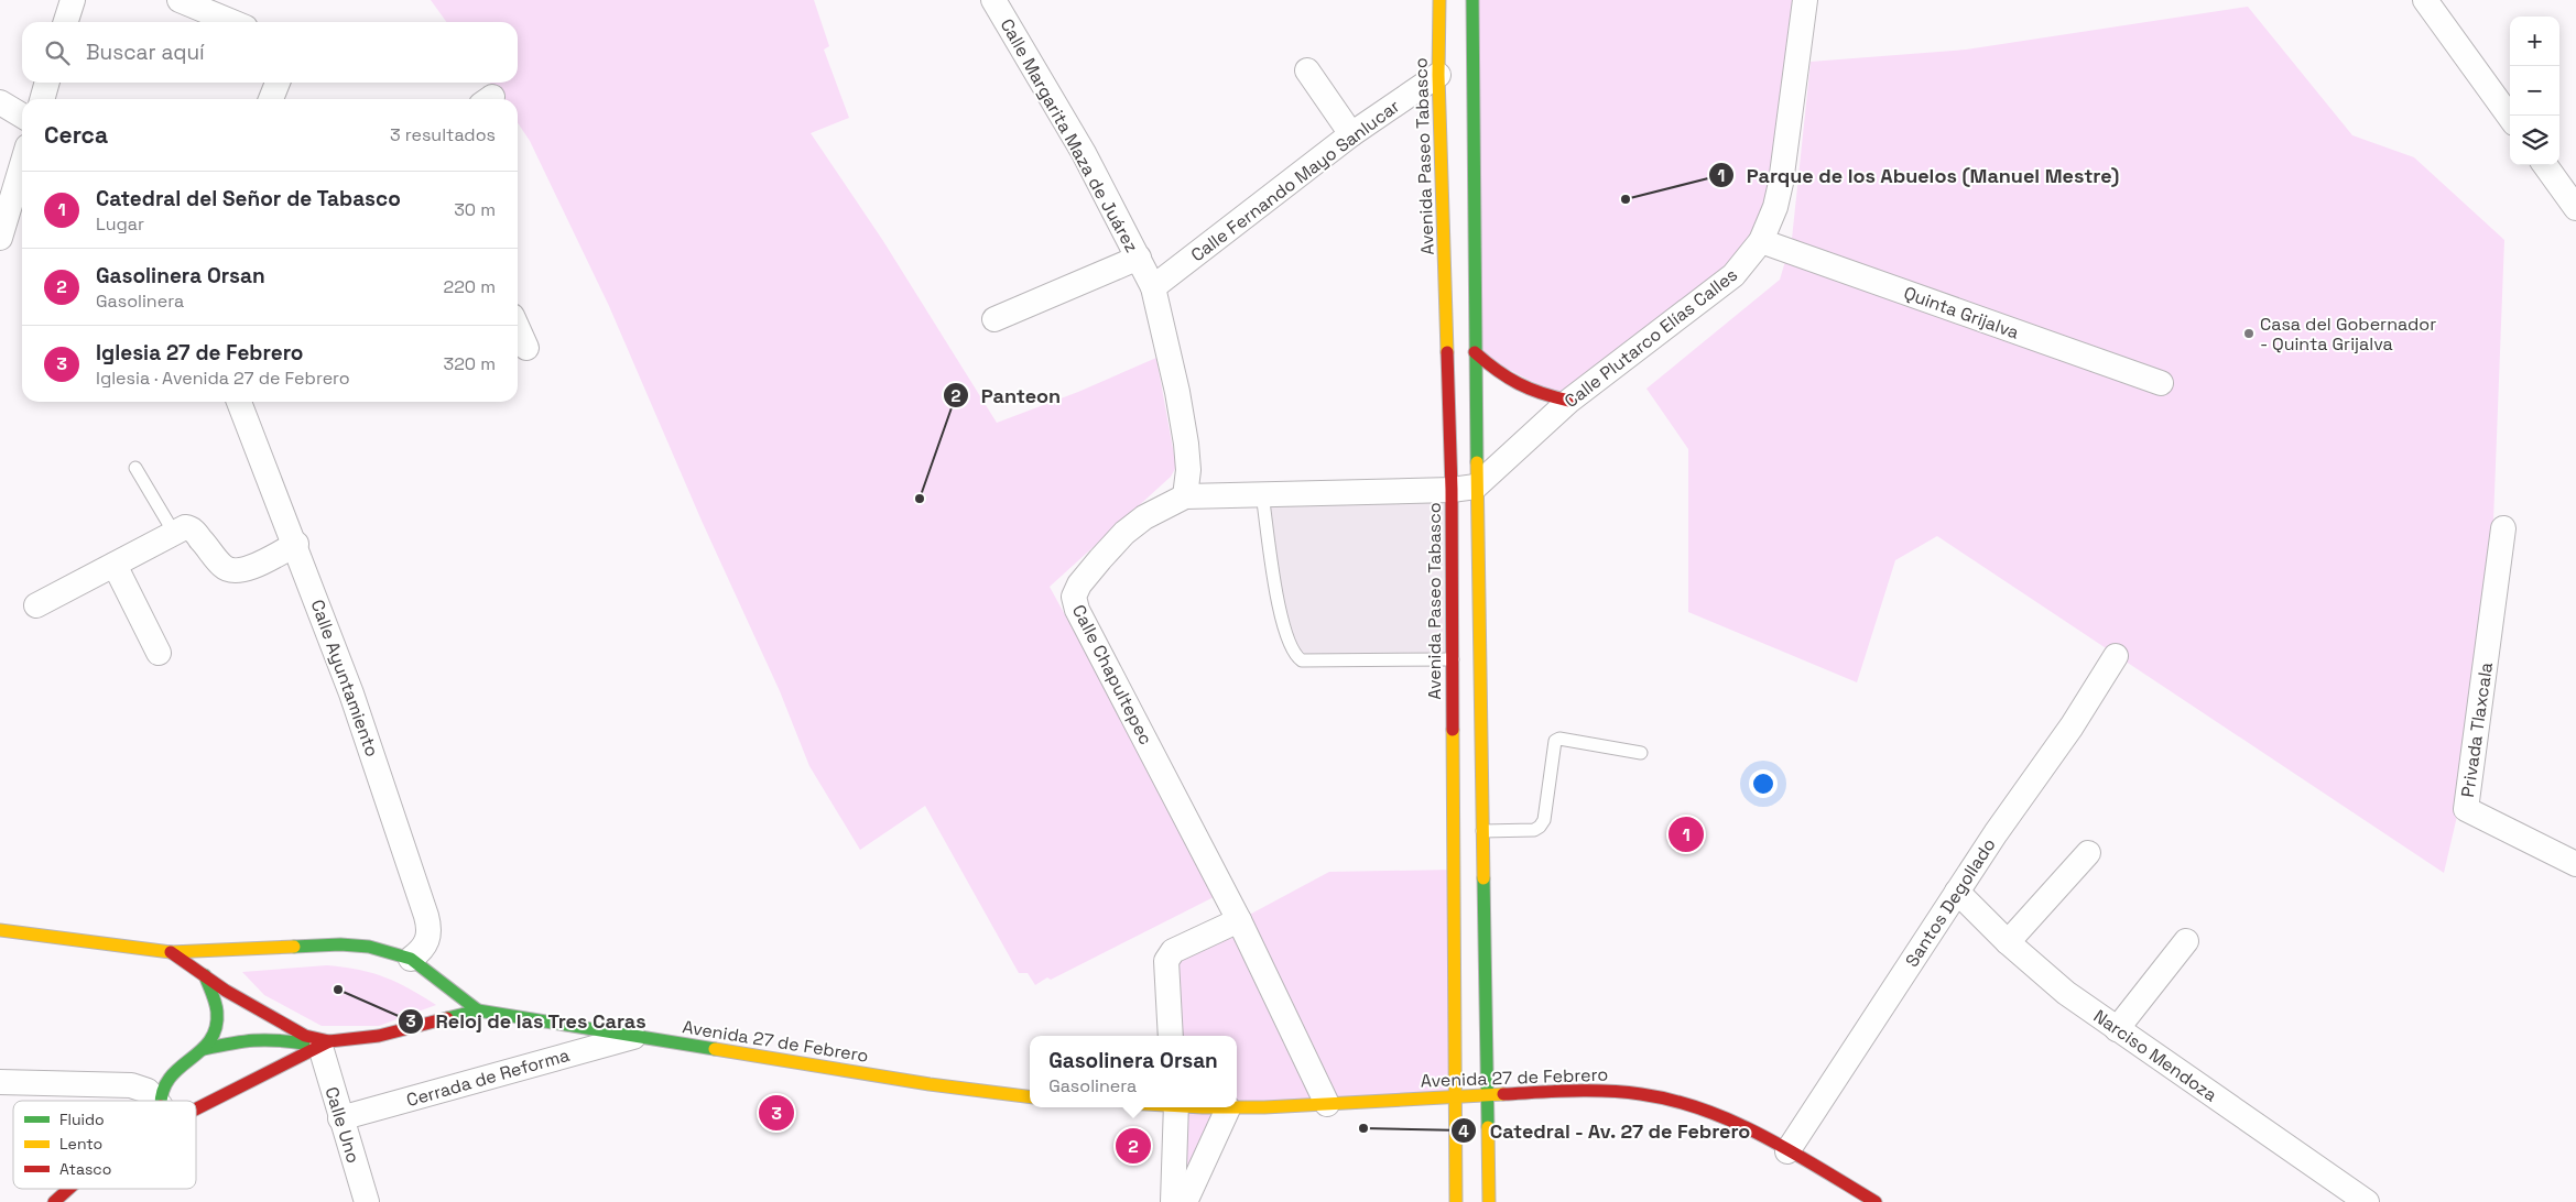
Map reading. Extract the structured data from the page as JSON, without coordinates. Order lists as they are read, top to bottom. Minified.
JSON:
{"streets":{"main road":["Avenida Paseo Tabasco","Avenida 27 de Febrero"],"street":["Calle Margarita Maza de Juárez","Calle Fernando Mayo Sanlucar","Quinta Grijalva","Calle Plutarco Elías Calles","Calle Chapultepec","Calle Ayuntamiento","Privada Tlaxcala","Santos Degollado","Narciso Mendoza","Cerrada de Reforma","Calle Uno"]},"crossings":[["Calle Margarita Maza de Juárez","Calle Fernando Mayo Sanlucar"],["Calle Margarita Maza de Juárez","Calle Chapultepec"],["Avenida Paseo Tabasco","Calle Fernando Mayo Sanlucar"],["Avenida Paseo Tabasco","Calle Chapultepec"],["Avenida Paseo Tabasco","Avenida 27 de Febrero"],["Quinta Grijalva","Calle Plutarco Elías Calles"],["Calle Plutarco Elías Calles","Calle Chapultepec"],["Calle Chapultepec","Avenida 27 de Febrero"],["Calle Ayuntamiento","Avenida 27 de Febrero"],["Santos Degollado","Avenida 27 de Febrero"],["Santos Degollado","Narciso Mendoza"],["Avenida 27 de Febrero","Cerrada de Reforma"],["Avenida 27 de Febrero","Calle Uno"],["Cerrada de Reforma","Calle Uno"]],"places":["Parque de los Abuelos (Manuel Mestre)","Casa del Gobernador - Quinta Grijalva","Panteon","Reloj de las Tres Caras","Catedral - Av. 27 de Febrero"],"legend":["Fluido","Lento","Atasco"],"page":{"map_buttons":["+","−"],"search":"Buscar aquí","heading":["Cerca","3 resultados"],"list":[{"mark":"1","name":"Catedral del Señor de Tabasco","note":"Lugar","value":"30 m"},{"mark":"2","name":"Gasolinera Orsan","note":"Gasolinera","value":"220 m"},{"mark":"3","name":"Iglesia 27 de Febrero","note":"Iglesia · Avenida 27 de Febrero","value":"320 m"}],"pins":["1","3","2"],"popup":["Gasolinera Orsan","Gasolinera"]}}
